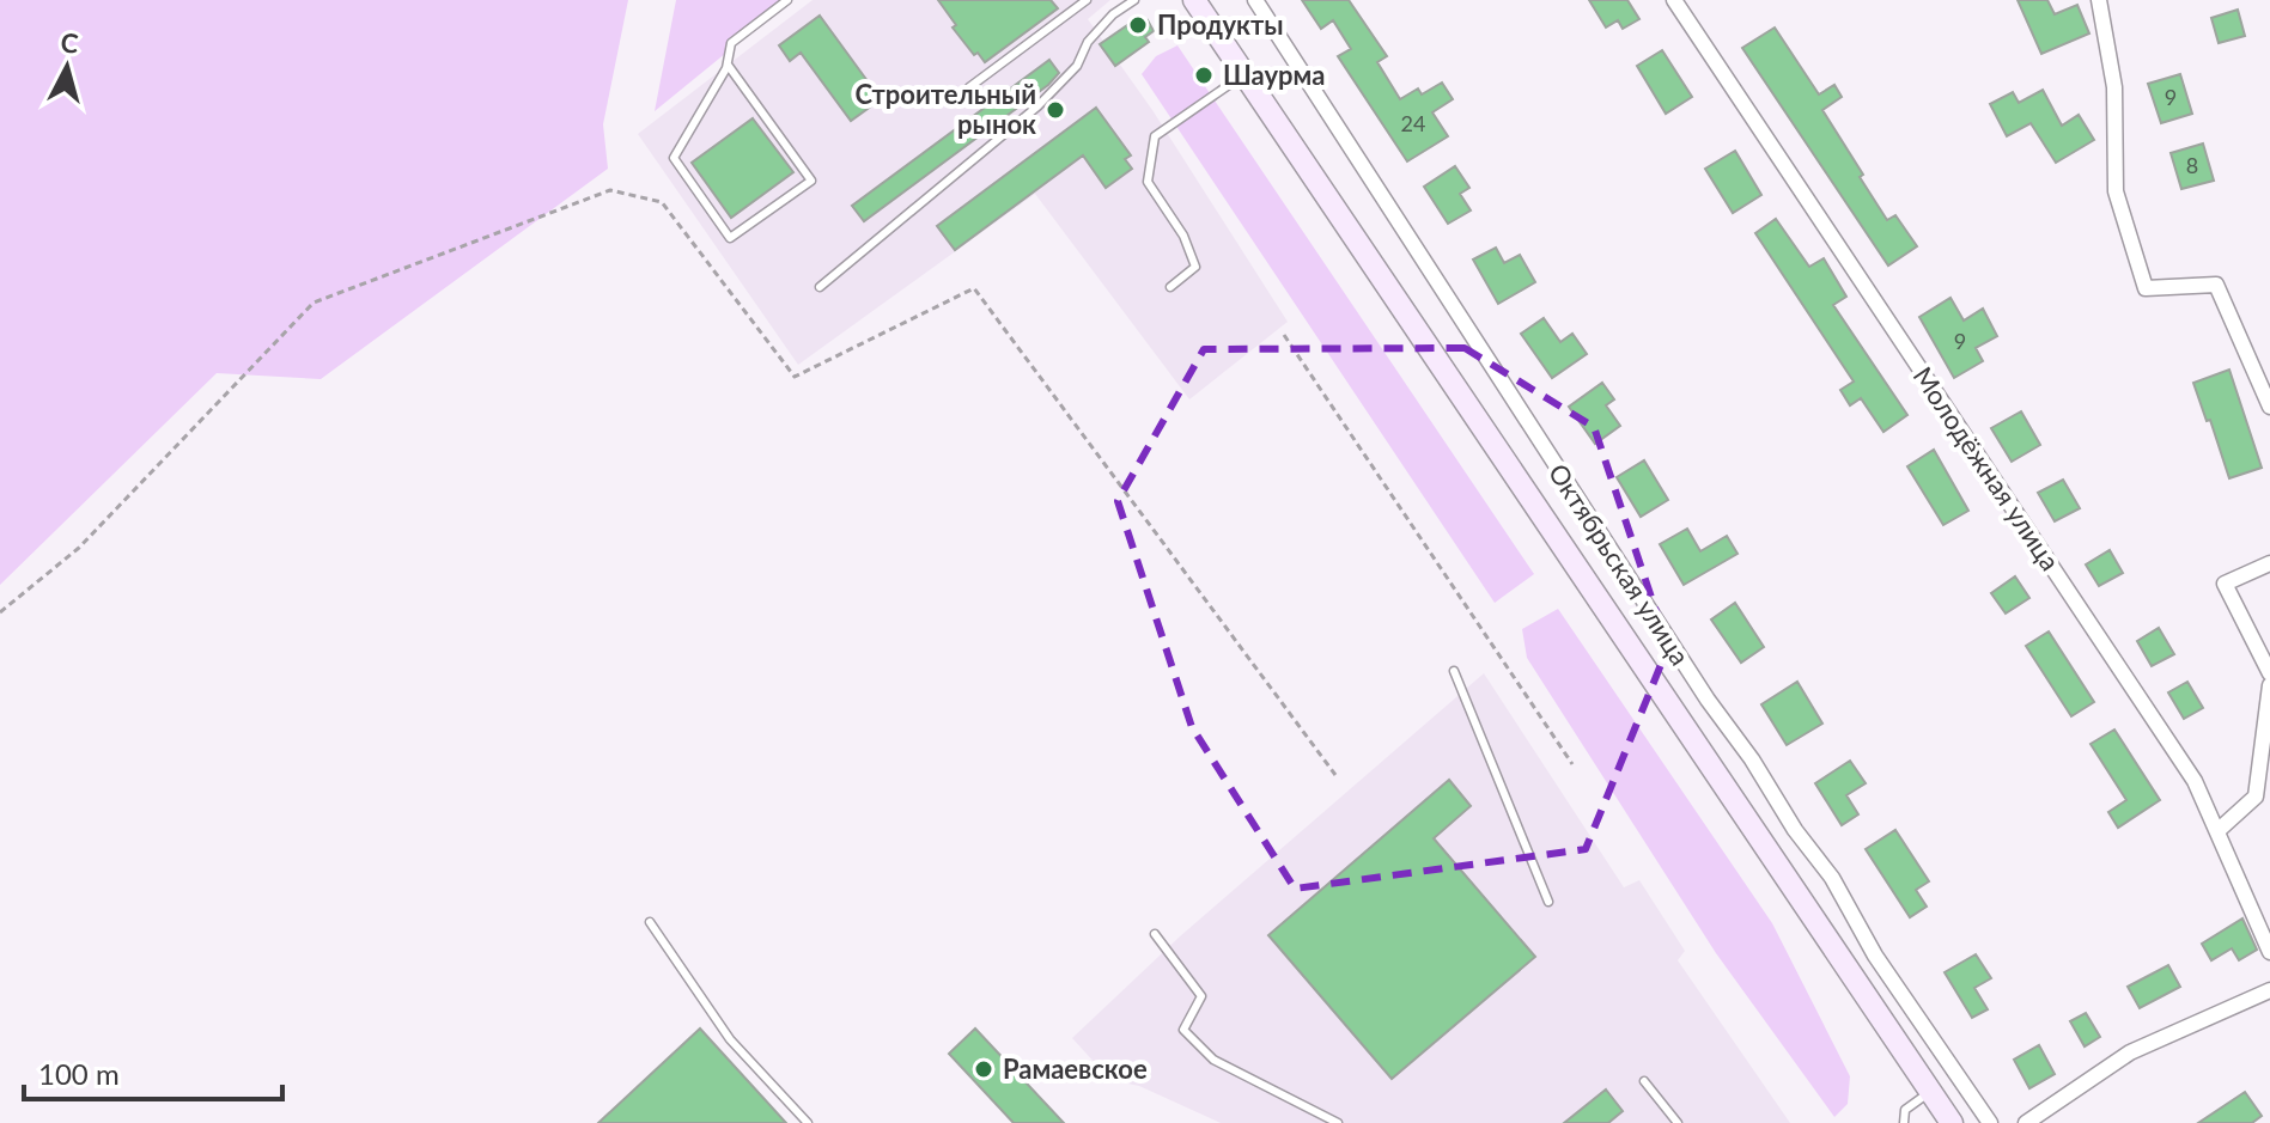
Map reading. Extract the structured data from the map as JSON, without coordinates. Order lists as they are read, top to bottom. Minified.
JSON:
{"streets":{"street":["Молодёжная улица","Октябрьская улица"]},"places":["Продукты","Шаурма","Строительный рынок","Рамаевское"],"house_numbers":["9","24","8","9"],"scale_bar":"100 m","north":"top"}
